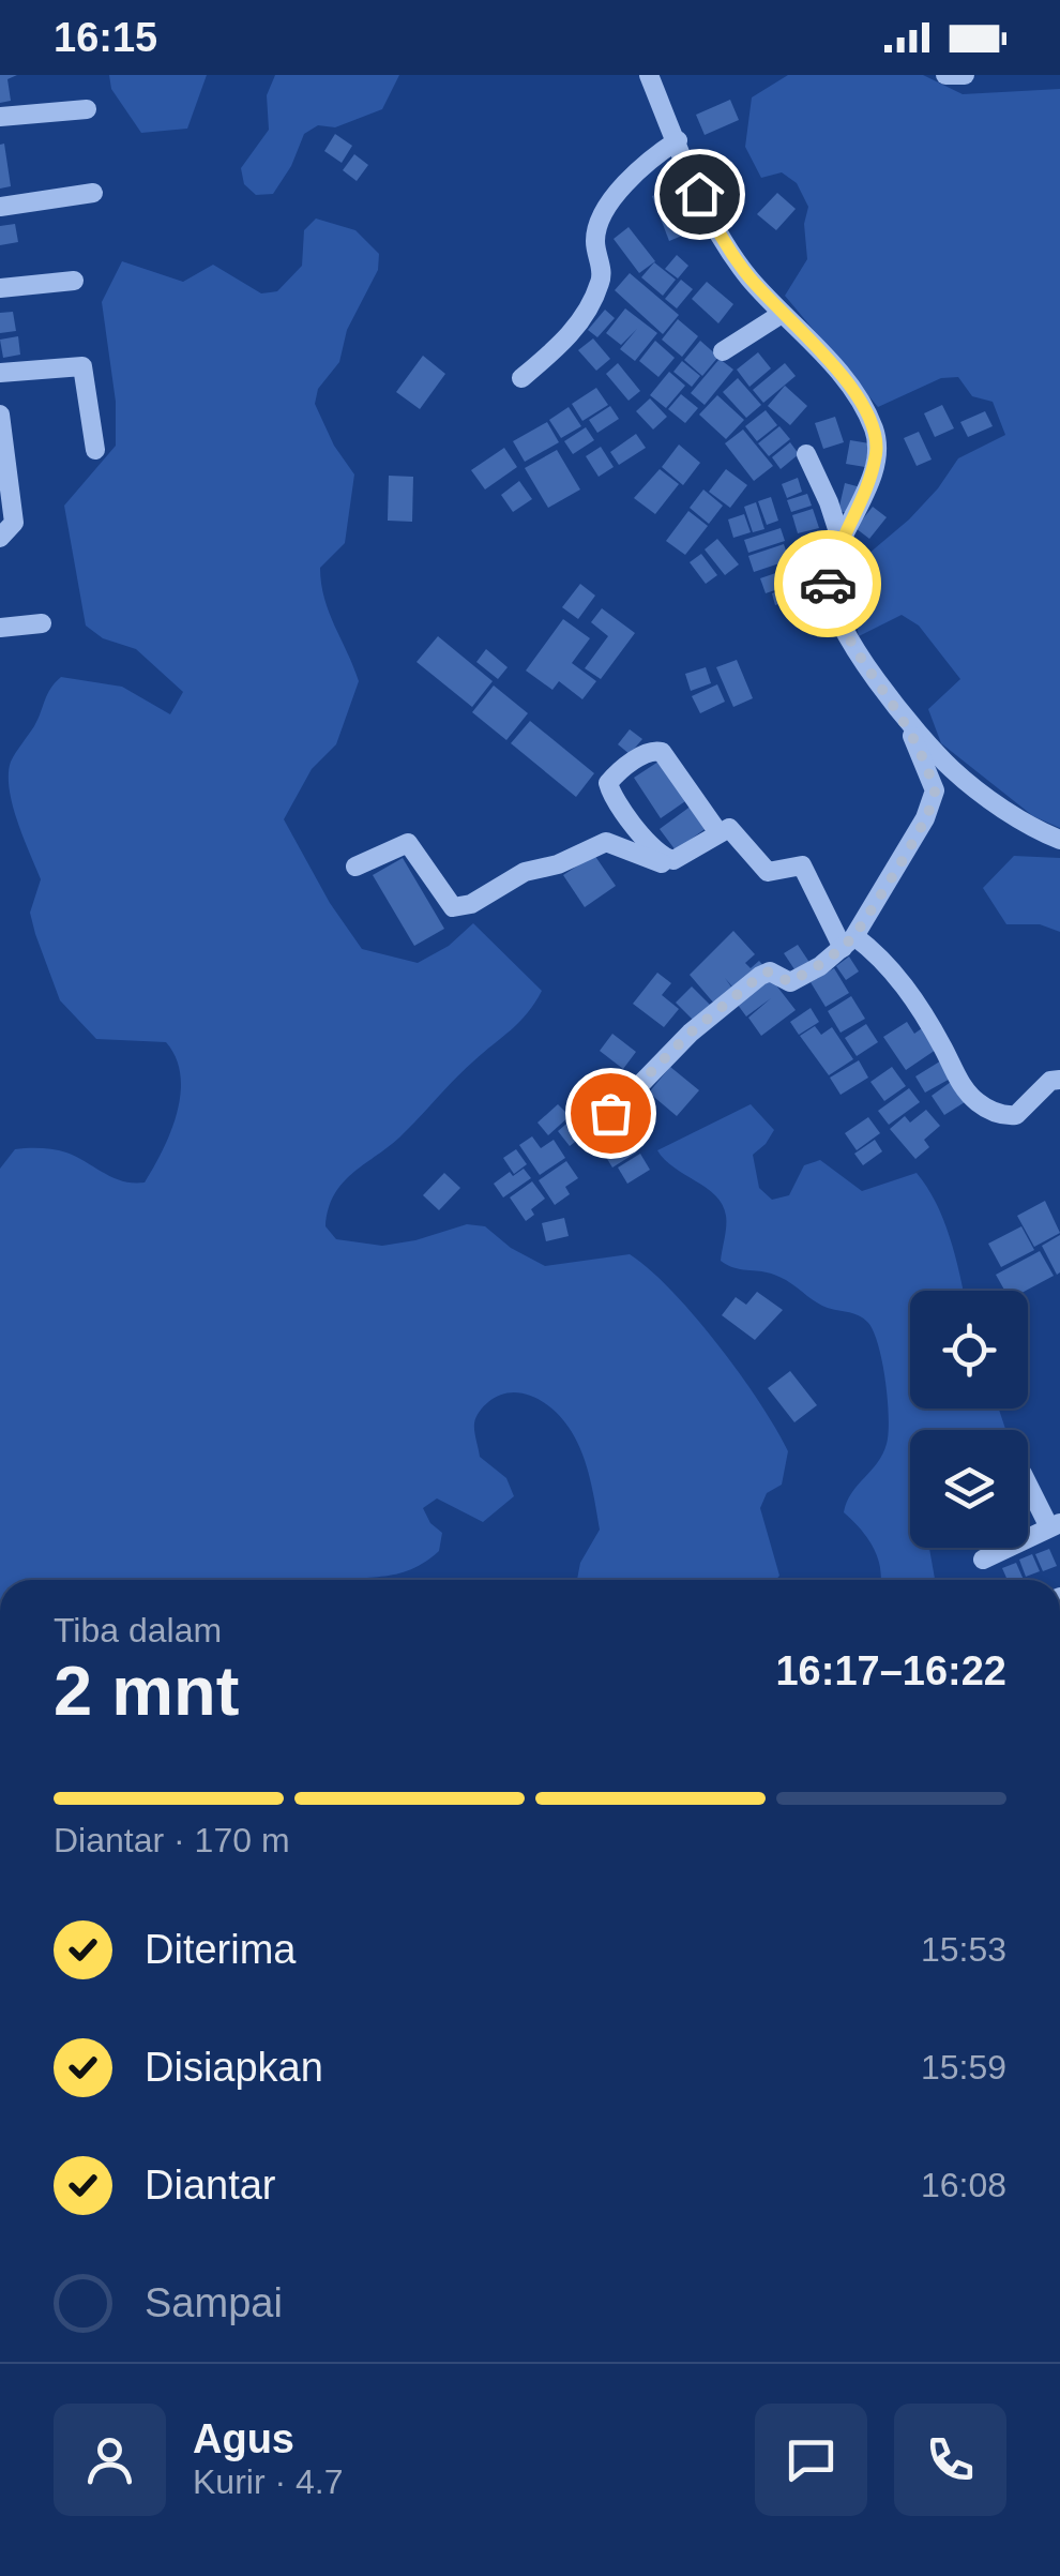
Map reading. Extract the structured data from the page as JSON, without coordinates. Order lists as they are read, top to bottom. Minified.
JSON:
{"page":{"status":"16:15","heading":["2 mnt","Tiba dalam","16:17–16:22"],"panel":["Agus","Kurir · 4.7"],"bar":"Diantar · 170 m","list":[["Diterima","15:53"],["Disiapkan","15:59"],["Diantar","16:08"],"Sampai"]}}
